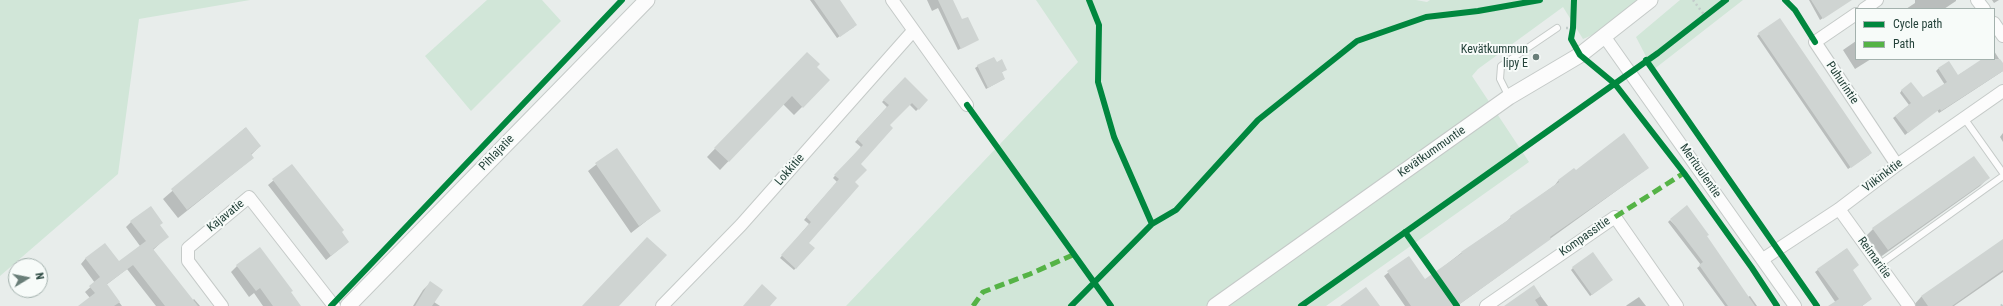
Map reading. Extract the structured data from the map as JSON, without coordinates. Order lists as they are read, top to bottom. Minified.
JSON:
{"streets":{"street":["Puhurintie","Kevätkummuntie","Pihlajatie","Lokkitie","Merituulentie","Viikinkitie","Kajavatie","Kompassitie","Reimaritie"]},"crossings":[["Puhurintie","Viikinkitie"],["Kevätkummuntie","Merituulentie"],["Merituulentie","Viikinkitie"],["Viikinkitie","Reimaritie"]],"places":["Kevätkummun lipy E"],"legend":["Cycle path","Path"],"north":"right"}
